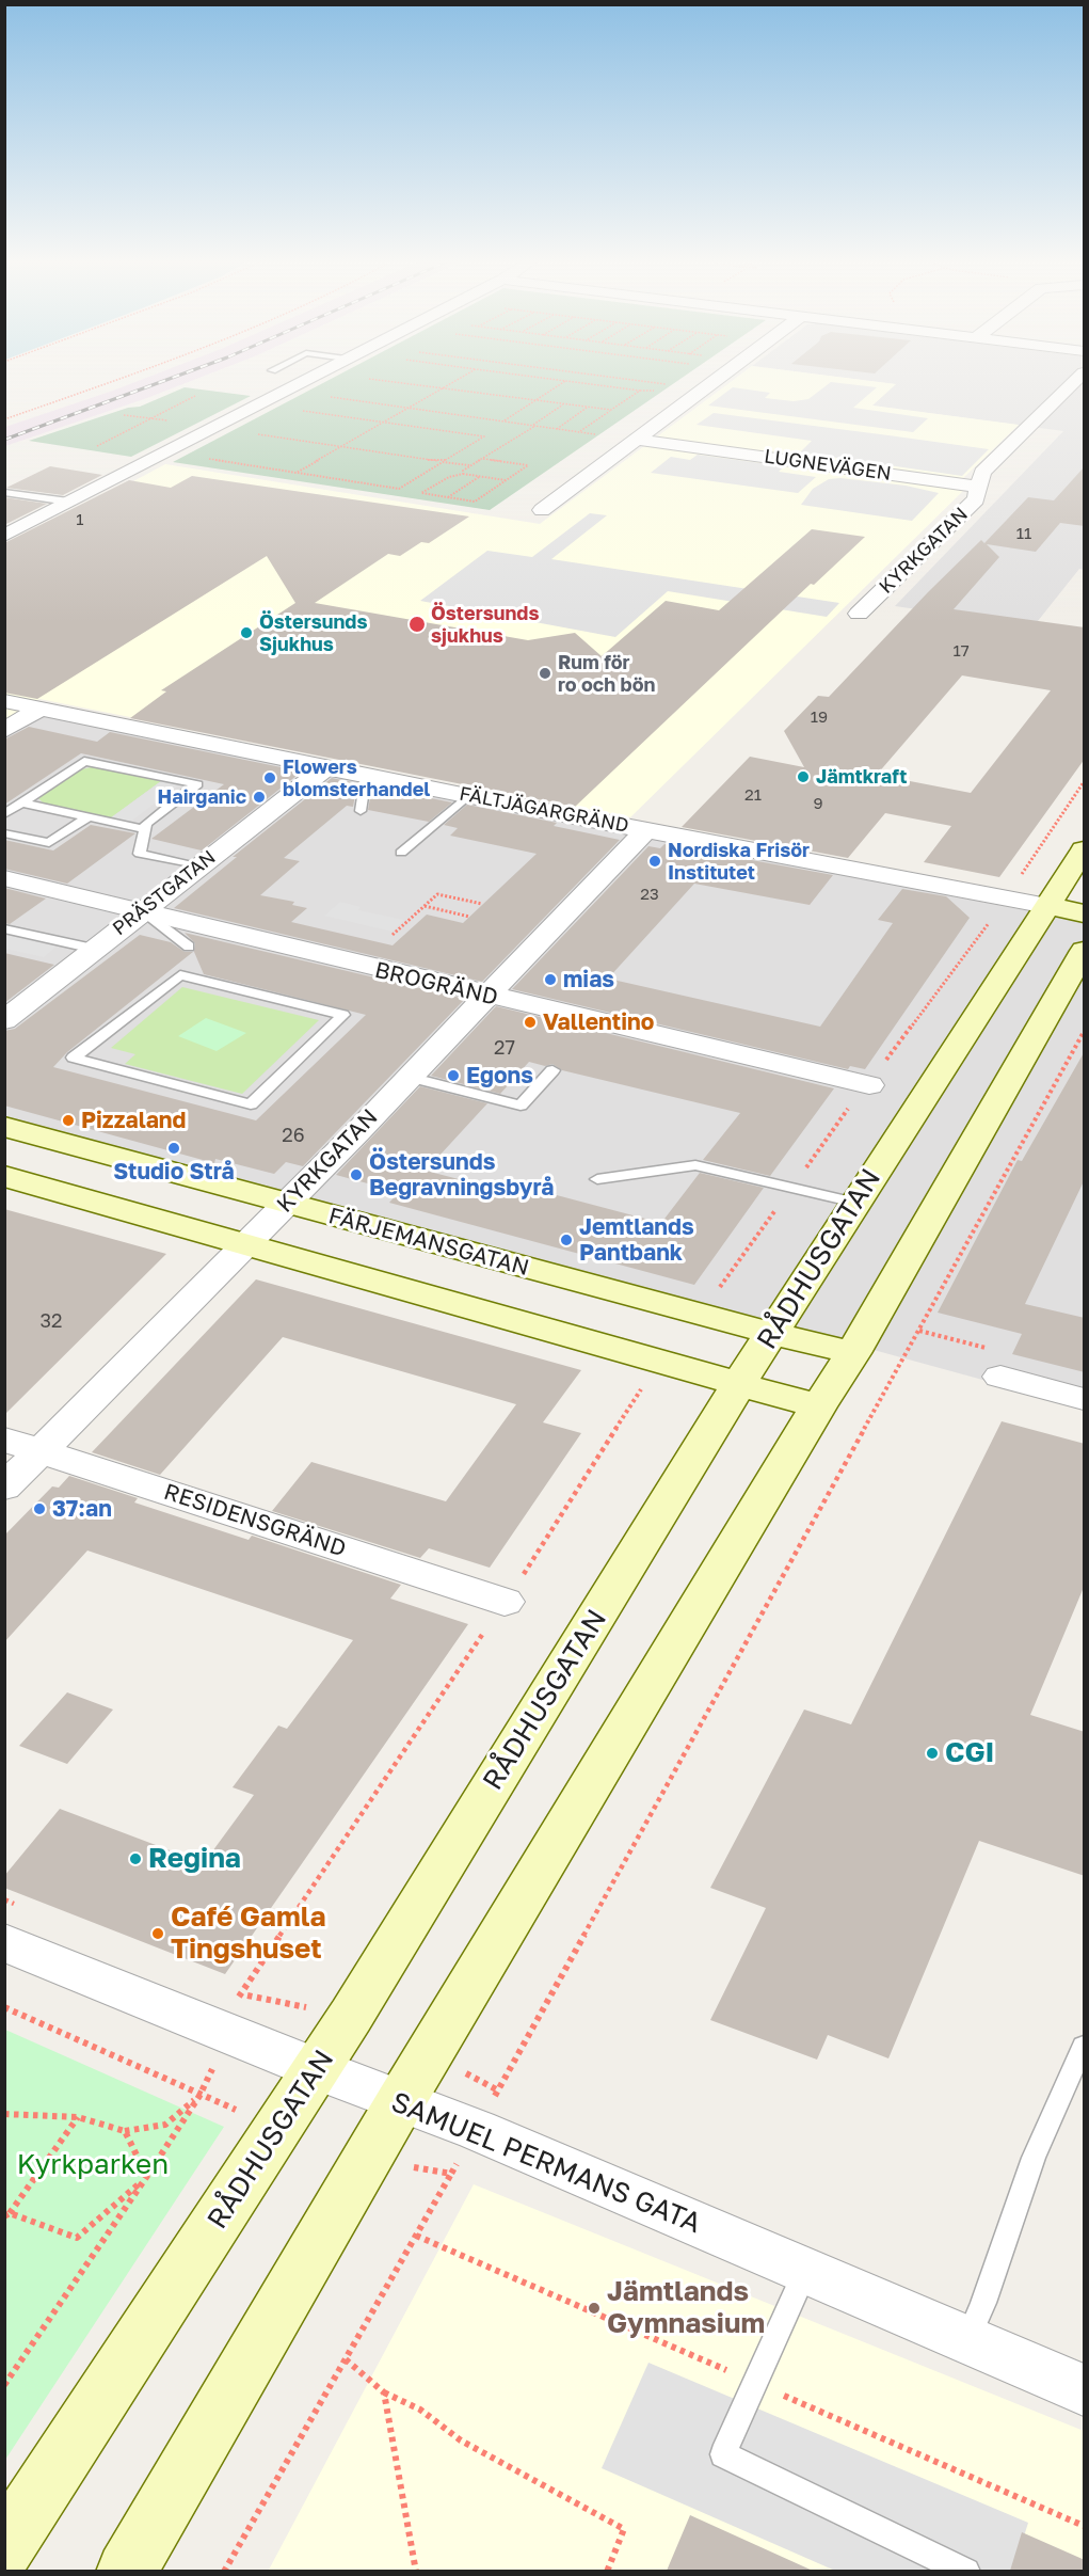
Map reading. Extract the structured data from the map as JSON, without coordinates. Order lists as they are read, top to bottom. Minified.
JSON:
{"streets":{"main road":["FÄLTJÄGARGRÄND","FÄRJEMANSGATAN","RÅDHUSGATAN"],"street":["LUGNEVÄGEN","KYRKGATAN","PRÄSTGATAN","BROGRÄND","RESIDENSGRÄND","SAMUEL PERMANS GATA"]},"crossings":[["LUGNEVÄGEN","KYRKGATAN"],["KYRKGATAN","FÄLTJÄGARGRÄND"],["KYRKGATAN","BROGRÄND"],["KYRKGATAN","FÄRJEMANSGATAN"],["KYRKGATAN","RESIDENSGRÄND"],["FÄLTJÄGARGRÄND","PRÄSTGATAN"],["FÄLTJÄGARGRÄND","RÅDHUSGATAN"],["PRÄSTGATAN","BROGRÄND"],["FÄRJEMANSGATAN","RÅDHUSGATAN"],["RÅDHUSGATAN","SAMUEL PERMANS GATA"]],"parks":["Kyrkparken"],"places":["Östersunds sjukhus","Östersunds Sjukhus","Rum för ro och bön","Jämtkraft","Flowers blomsterhandel","Hairganic","Nordiska Frisör Institutet","mias","Vallentino","Egons","Pizzaland","Studio Strå","Östersunds Begravningsbyrå","Jemtlands Pantbank","37:an","CGI","Regina","Café Gamla Tingshuset","Jämtlands Gymnasium"],"house_numbers":["1","11","17","19","21","9","23","27","26","32"]}
